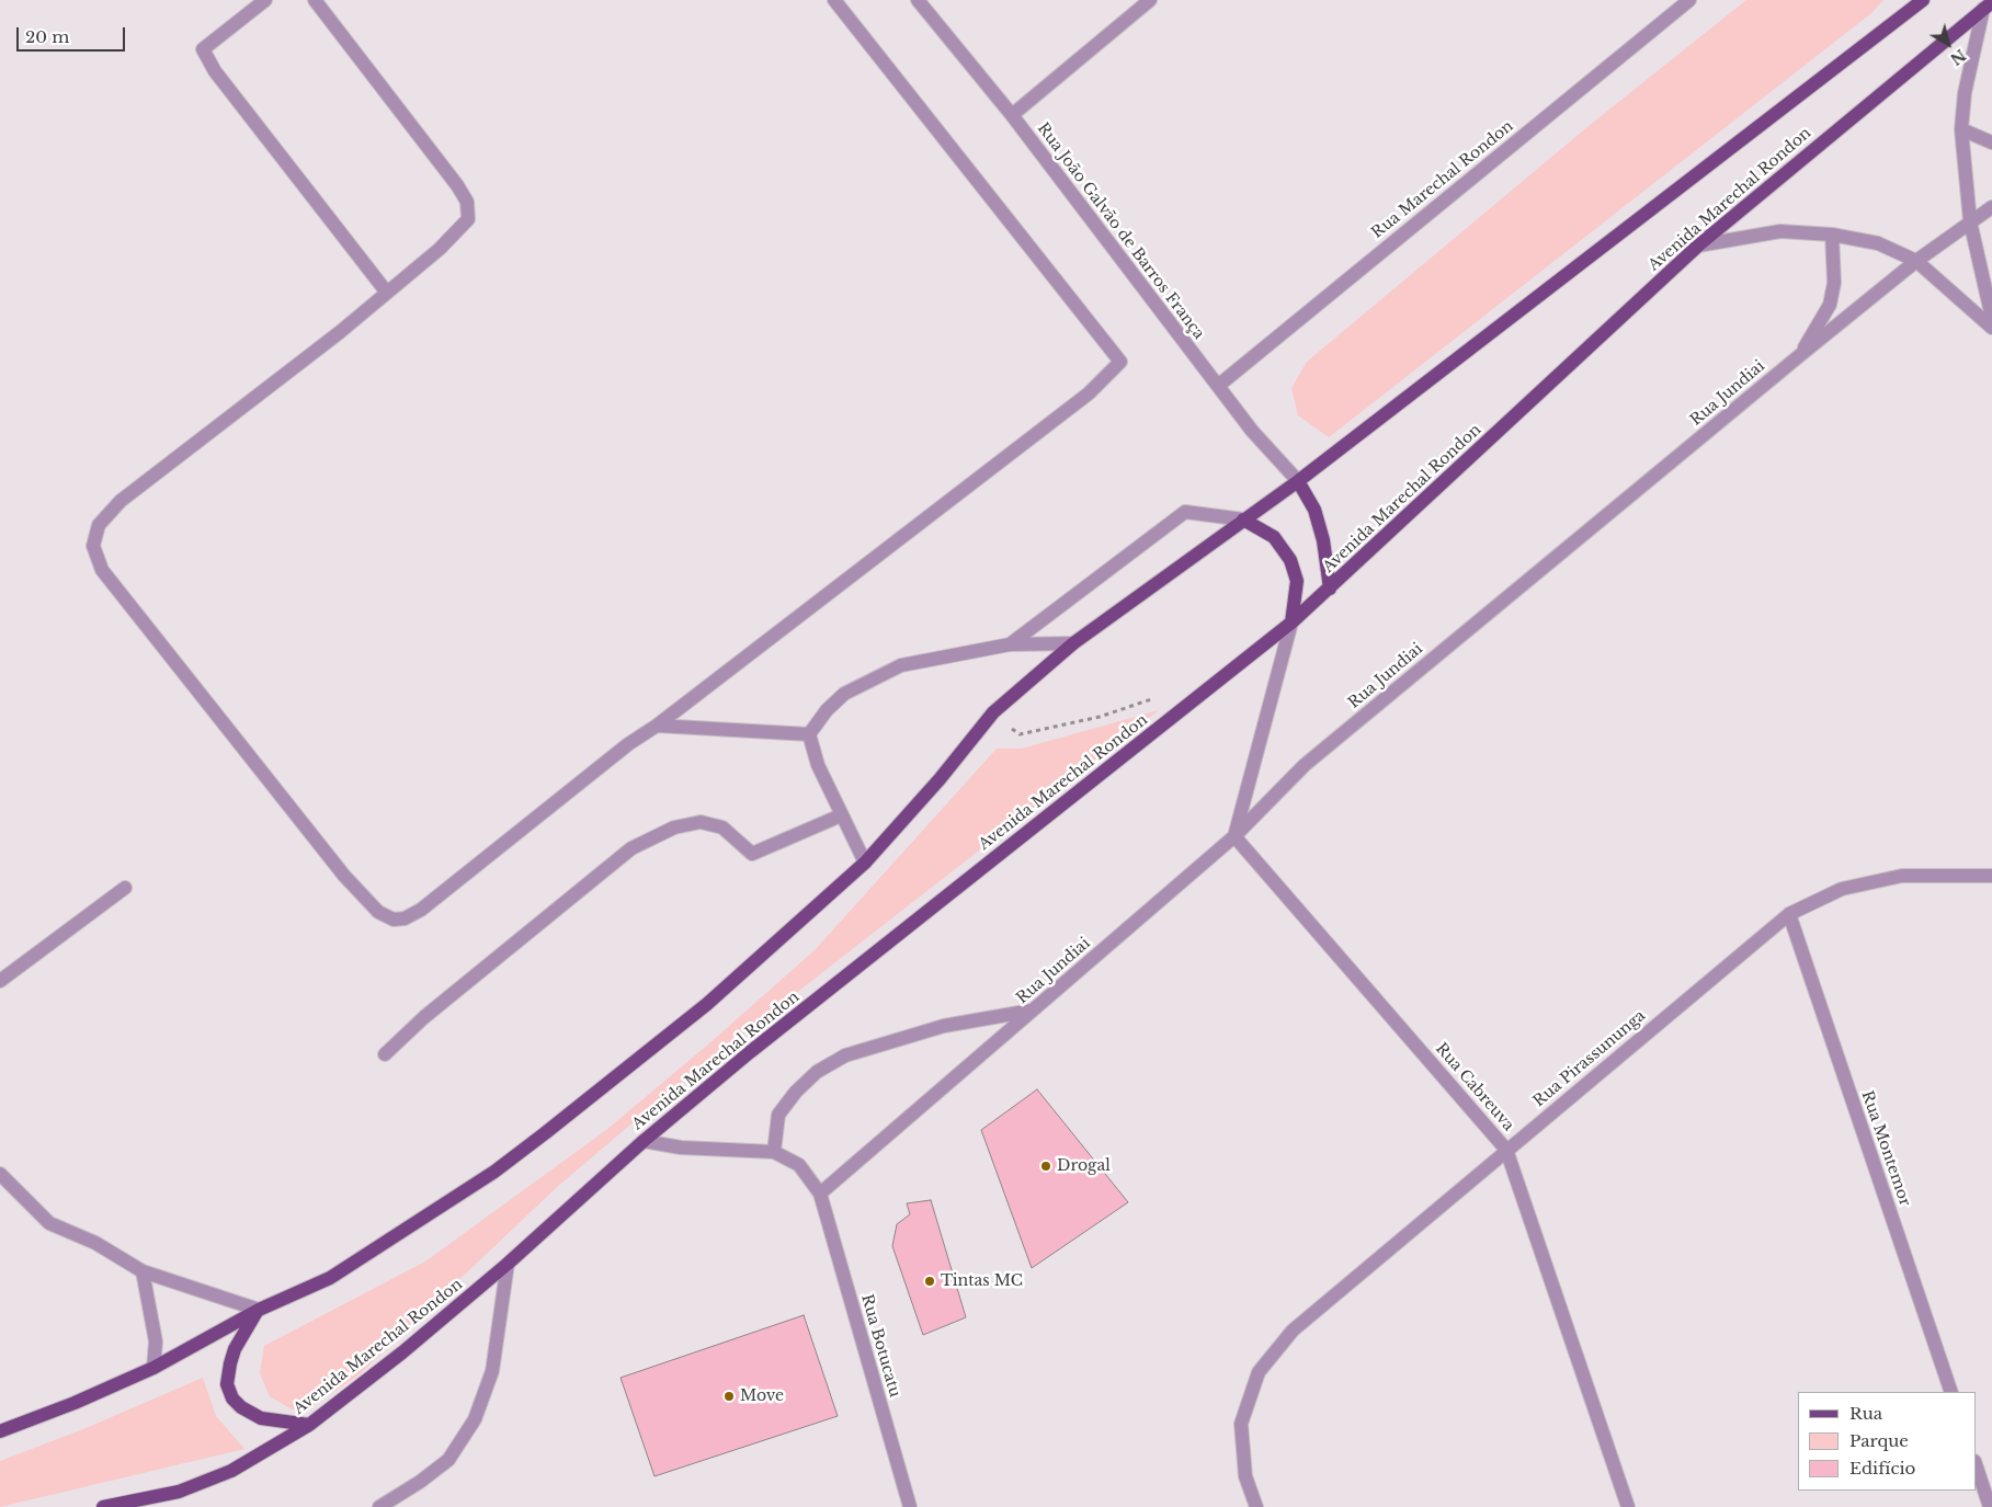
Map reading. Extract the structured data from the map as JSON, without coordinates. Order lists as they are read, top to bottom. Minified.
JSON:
{"streets":{"main road":["Avenida Marechal Rondon"],"street":["Rua Marechal Rondon","Rua João Galvão de Barros França","Rua Jundiai","Rua Pirassununga","Rua Cabreuva","Rua Montemor","Rua Botucatu"]},"crossings":[["Rua Marechal Rondon","Rua João Galvão de Barros França"],["Rua Jundiai","Rua Cabreuva"],["Rua Jundiai","Rua Botucatu"],["Rua Pirassununga","Rua Cabreuva"],["Rua Pirassununga","Rua Montemor"]],"places":["Drogal","Tintas MC","Move"],"legend":["Rua","Parque","Edifício"],"scale_bar":"20 m","north":"bottom right"}
